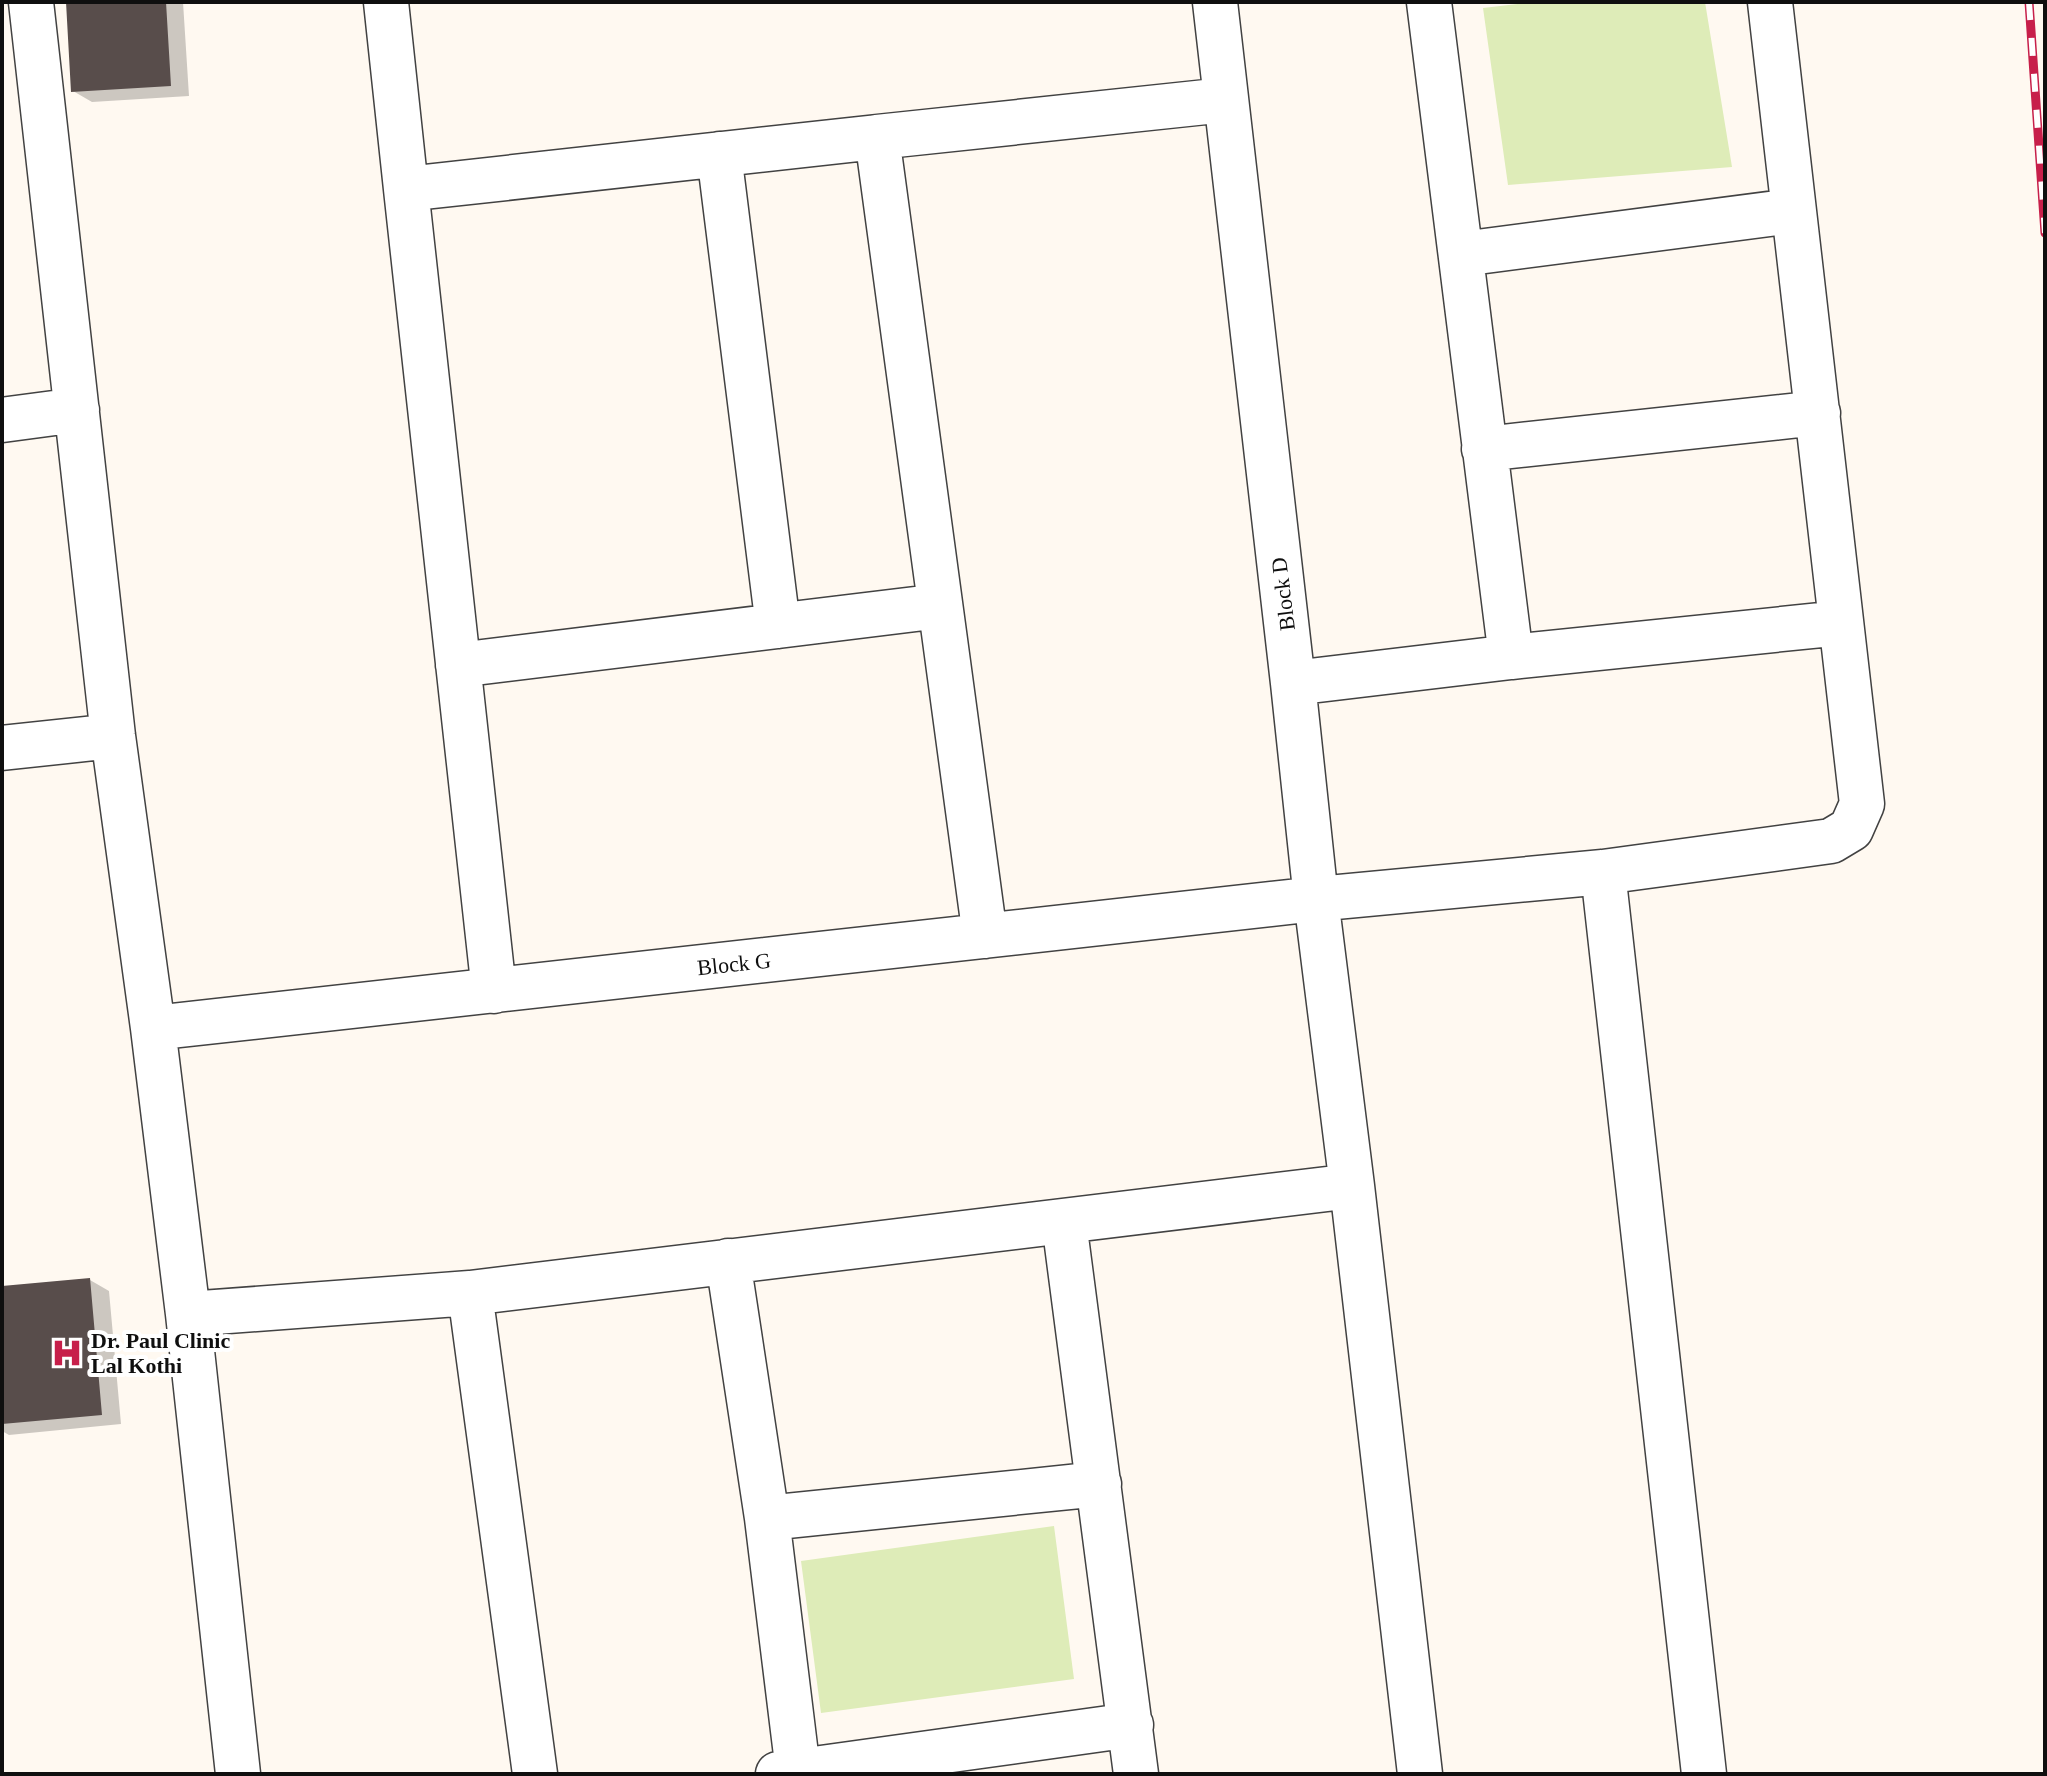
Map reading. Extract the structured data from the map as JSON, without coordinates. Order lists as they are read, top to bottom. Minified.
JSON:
{"streets":{"street":["Block D","Block G"]},"crossings":[["Block D","Block G"]],"places":{"hospital":["Dr. Paul Clinic Lal Kothi"]}}
